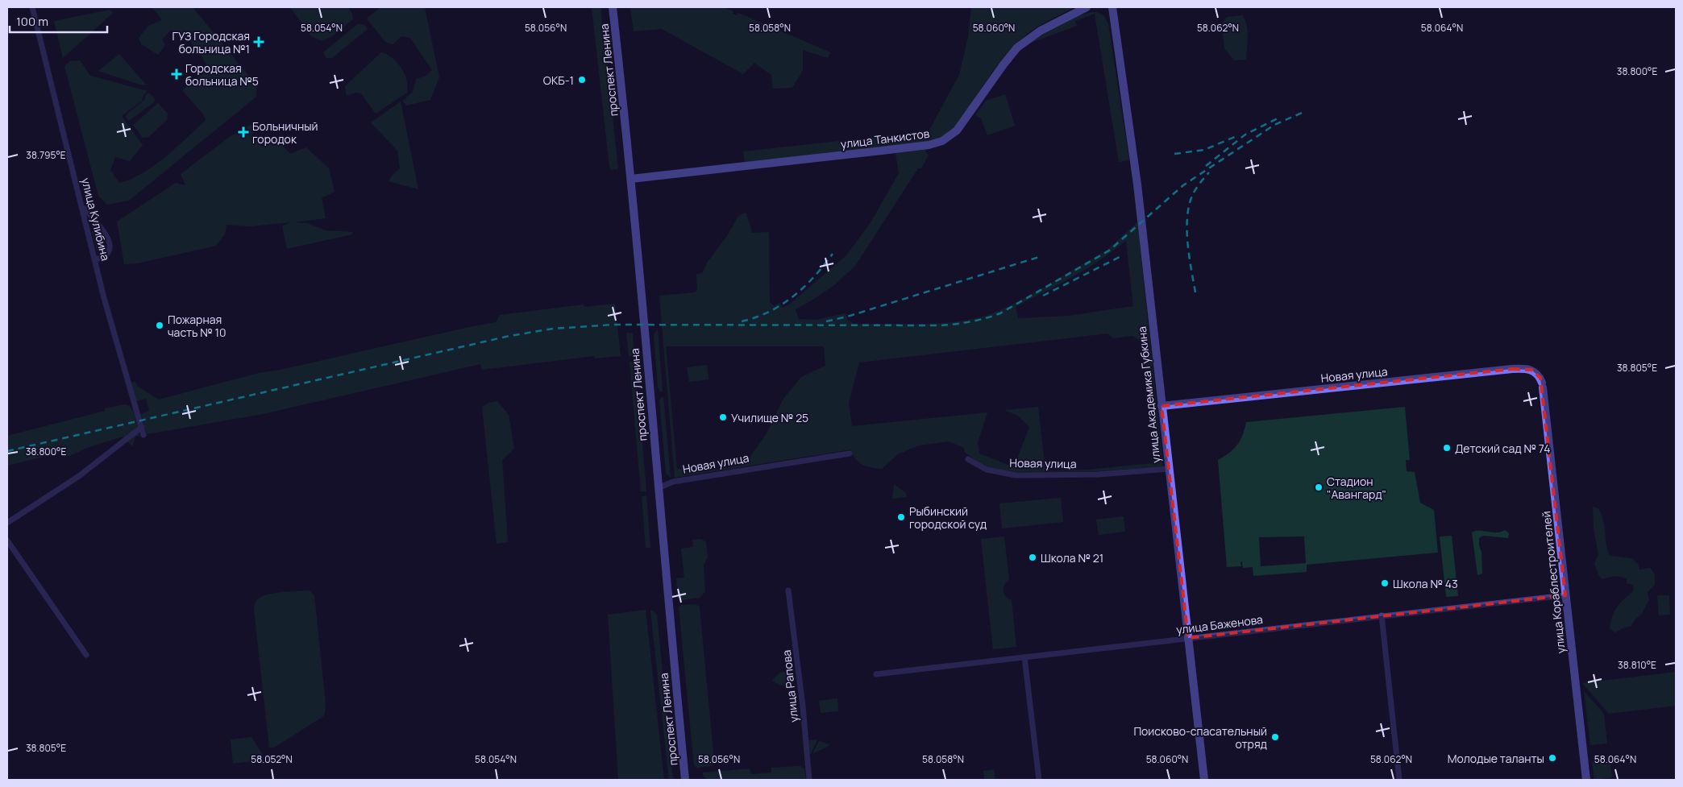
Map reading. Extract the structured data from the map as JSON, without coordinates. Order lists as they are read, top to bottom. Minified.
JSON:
{"streets":{"street":["проспект Ленина","улица Танкистов","улица Кулибина","Новая улица","улица Академика Губкина","улица Кораблестроителей","улица Баженова","улица Рапова"]},"crossings":[["проспект Ленина","улица Танкистов"],["проспект Ленина","Новая улица"],["Новая улица","улица Академика Губкина"],["Новая улица","улица Кораблестроителей"],["улица Академика Губкина","улица Баженова"],["улица Кораблестроителей","улица Баженова"]],"places":{"health":["ГУЗ Городская больница №1","Городская больница №5","Больничный городок"],"other":["ОКБ-1","Пожарная часть № 10","Училище № 25","Детский сад № 74","Стадион \"Авангард\"","Рыбинский городской суд","Школа № 21","Школа № 43","Поисково-спасательный отряд","Молодые таланты"]},"scale_bar":"100 m","coordinates":["58.054°N","58.056°N","58.058°N","58.060°N","58.062°N","58.064°N","38.800°E","38.795°E","38.805°E","38.810°E","58.052°N"]}
